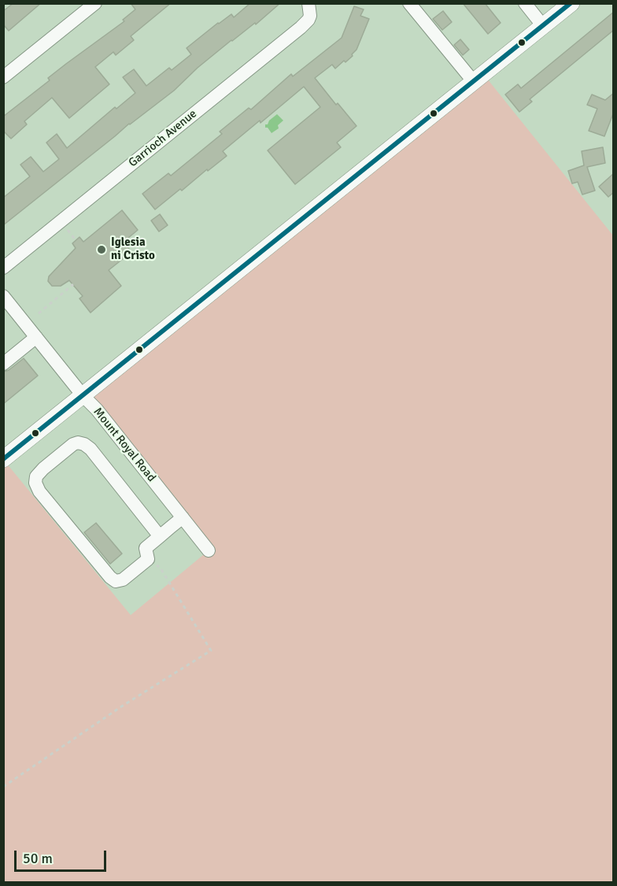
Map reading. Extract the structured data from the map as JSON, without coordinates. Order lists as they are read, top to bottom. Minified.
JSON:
{"streets":{"street":["Garrioch Avenue","Mount Royal Road"]},"places":["Iglesia ni Cristo"],"scale_bar":"50 m"}
